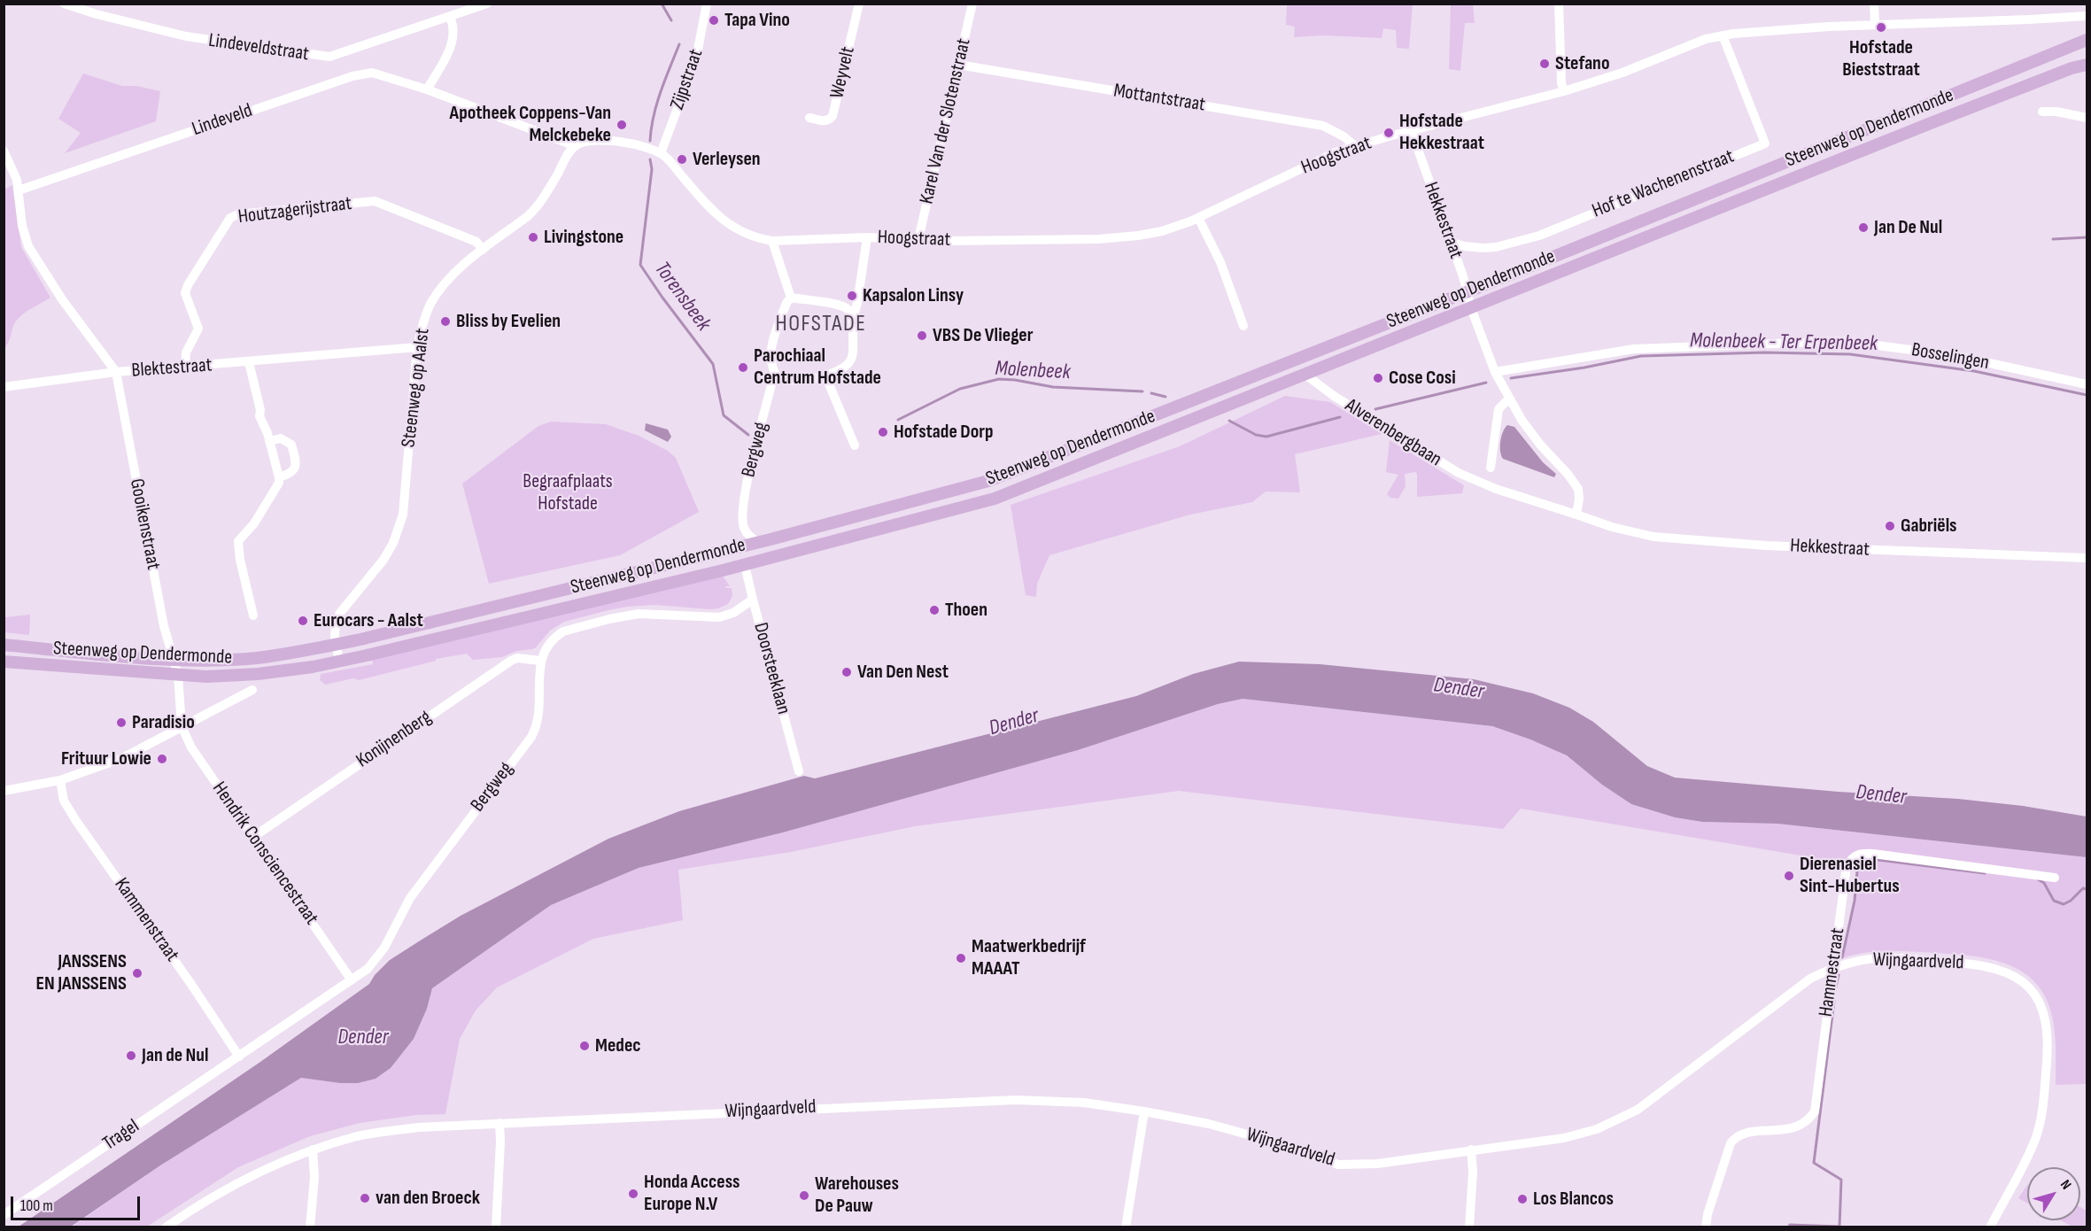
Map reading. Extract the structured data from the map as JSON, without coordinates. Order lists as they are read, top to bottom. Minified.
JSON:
{"streets":{"main road":["Steenweg op Dendermonde"],"street":["Lindeveldstraat","Weyvelt","Zijpstraat","Mottantstraat","Lindeveld","Karel Van der Slotenstraat","Hoogstraat","Hof te Wachenenstraat","Houtzagerijstraat","Hekkestraat","Bosselingen","Blektestraat","Steenweg op Aalst","Alverenbergbaan","Bergweg","Gooikenstraat","Doorsteeklaan","Konijnenberg","Hendrik Consciencestraat","Kammenstraat","Wijngaardveld","Hammestraat","Tragel"]},"crossings":[["Zijpstraat","Hoogstraat"],["Mottantstraat","Karel Van der Slotenstraat"],["Mottantstraat","Hoogstraat"],["Lindeveld","Blektestraat"],["Karel Van der Slotenstraat","Hoogstraat"],["Steenweg op Dendermonde","Hekkestraat"],["Steenweg op Dendermonde","Steenweg op Aalst"],["Steenweg op Dendermonde","Alverenbergbaan"],["Steenweg op Dendermonde","Bergweg"],["Steenweg op Dendermonde","Gooikenstraat"],["Steenweg op Dendermonde","Doorsteeklaan"],["Hoogstraat","Hekkestraat"],["Hof te Wachenenstraat","Hekkestraat"],["Houtzagerijstraat","Blektestraat"],["Houtzagerijstraat","Steenweg op Aalst"],["Hekkestraat","Bosselingen"],["Hekkestraat","Alverenbergbaan"],["Blektestraat","Steenweg op Aalst"],["Blektestraat","Gooikenstraat"],["Bergweg","Doorsteeklaan"],["Bergweg","Konijnenberg"],["Bergweg","Hendrik Consciencestraat"],["Bergweg","Kammenstraat"],["Bergweg","Tragel"],["Konijnenberg","Hendrik Consciencestraat"],["Kammenstraat","Tragel"],["Wijngaardveld","Hammestraat"]],"districts":["HOFSTADE"],"water":["Torensbeek","Molenbeek - Ter Erpenbeek","Molenbeek","Dender"],"parks":["Begraafplaats Hofstade"],"places":["Tapa Vino","Hofstade Bieststraat","Stefano","Apotheek Coppens-Van Melckebeke","Hofstade Hekkestraat","Verleysen","Jan De Nul","Livingstone","Kapsalon Linsy","Bliss by Evelien","VBS De Vlieger","Parochiaal Centrum Hofstade","Cose Cosi","Hofstade Dorp","Gabriëls","Thoen","Eurocars - Aalst","Van Den Nest","Paradisio","Frituur Lowie","Dierenasiel Sint-Hubertus","Maatwerkbedrijf MAAAT","JANSSENS EN JANSSENS","Medec","Jan de Nul","Honda Access Europe N.V","Warehouses De Pauw","van den Broeck","Los Blancos"],"scale_bar":"100 m","north":"top right"}
